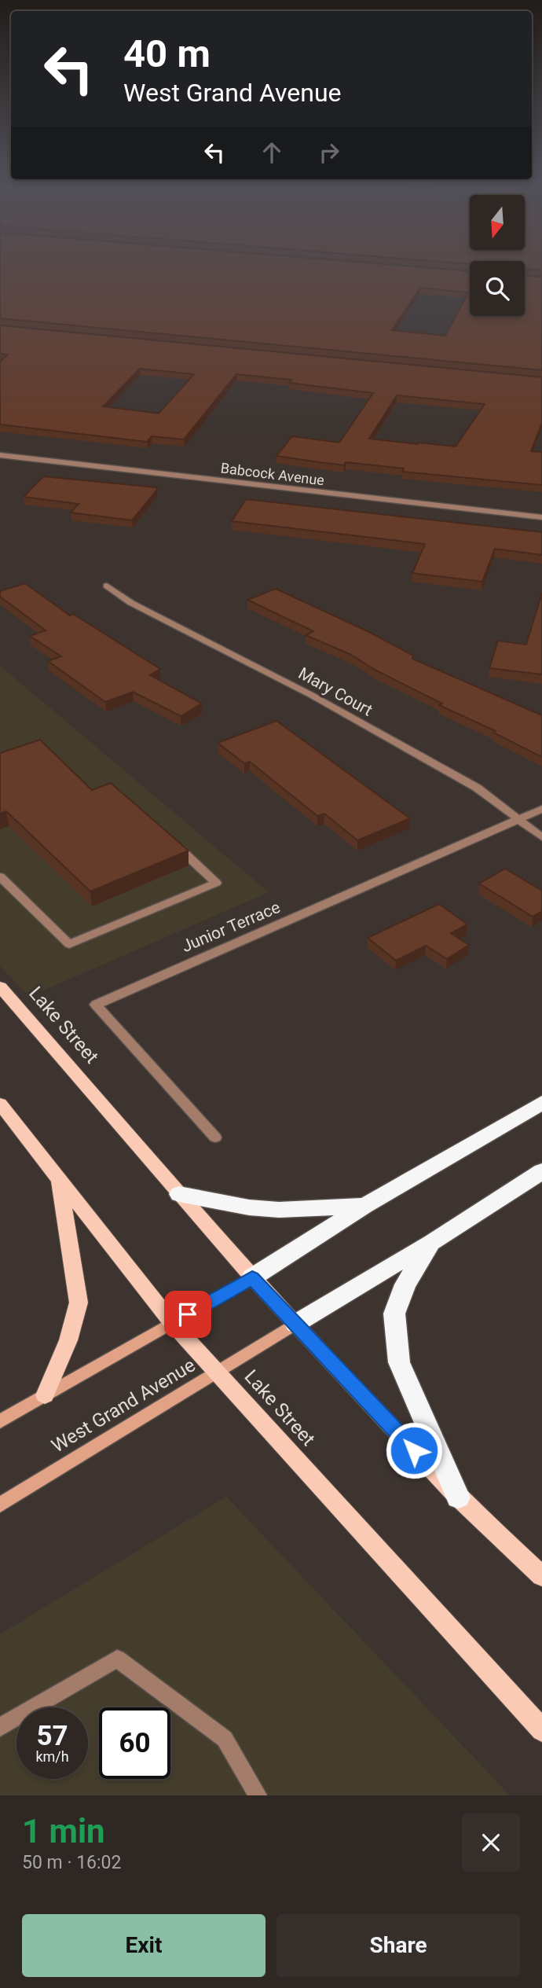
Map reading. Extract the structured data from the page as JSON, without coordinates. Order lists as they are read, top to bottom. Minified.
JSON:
{"streets":{"main road":["Lake Street","West Grand Avenue"],"street":["Babcock Avenue","Mary Court","Junior Terrace"]},"crossings":[["Mary Court","Junior Terrace"],["Lake Street","West Grand Avenue"]],"north":"bottom","page":{"turn":["40 m","West Grand Avenue"],"speed":"57 km/h","limit":"60","heading":["1 min","50 m · 16:02"],"buttons":["Exit","Share"]}}
